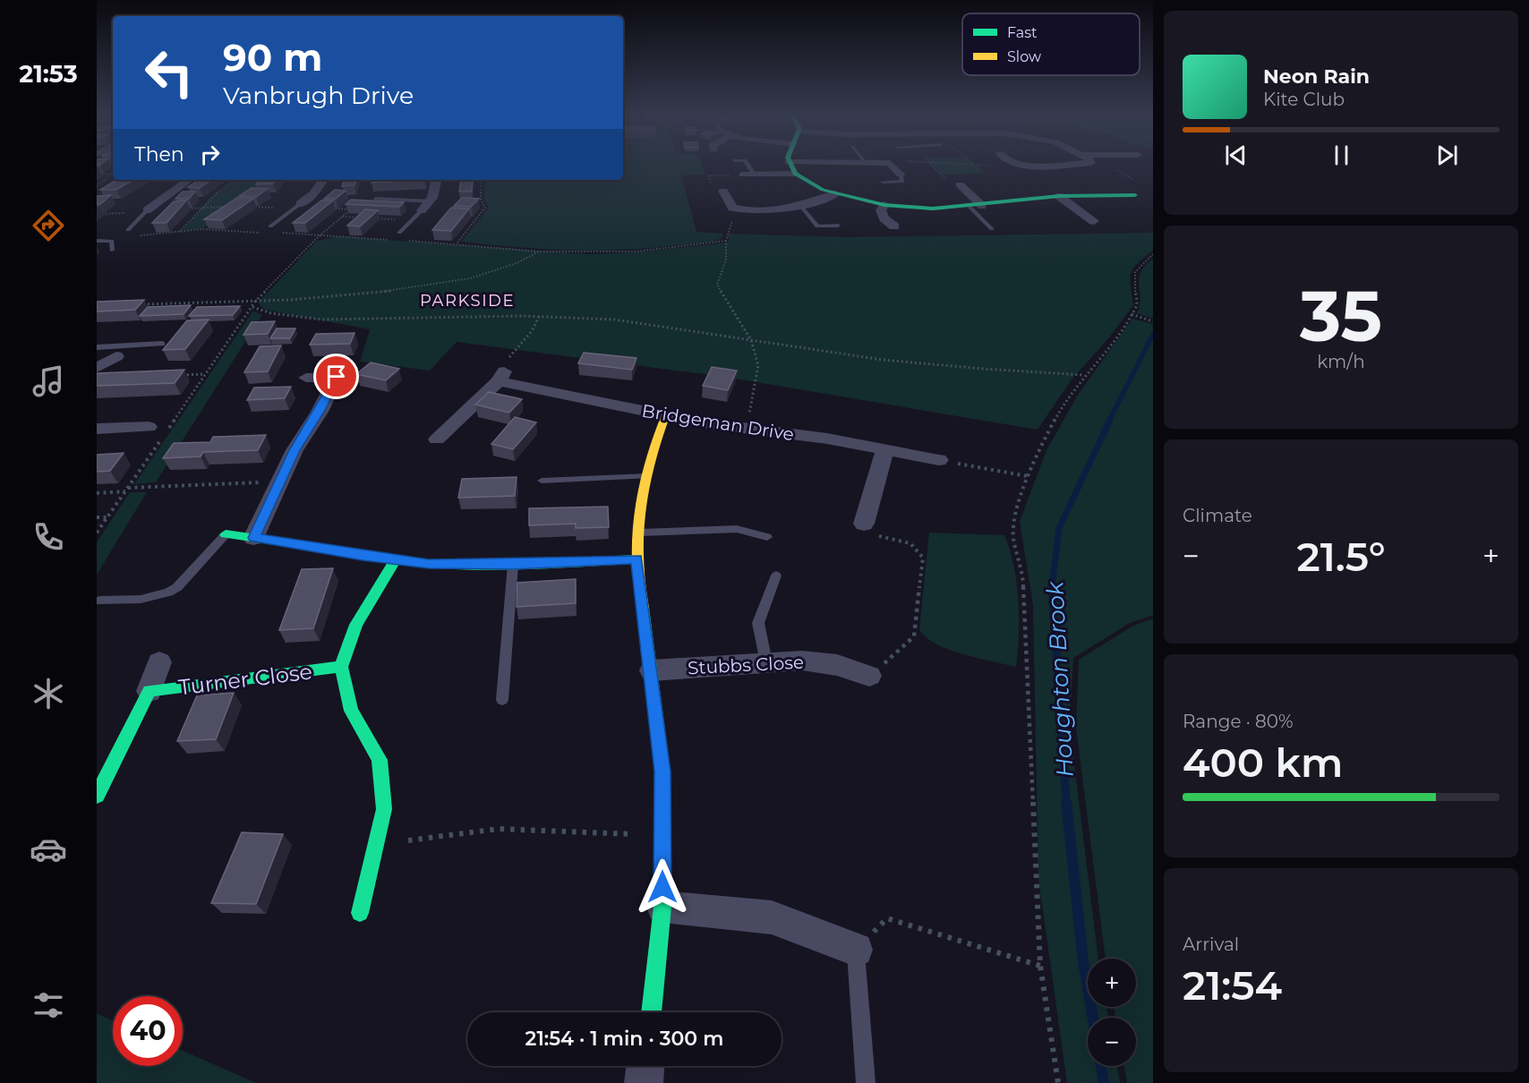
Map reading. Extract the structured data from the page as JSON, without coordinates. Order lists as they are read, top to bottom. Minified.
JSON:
{"streets":{"street":["Bridgeman Drive","Stubbs Close","Turner Close"]},"districts":["PARKSIDE"],"water":["Houghton Brook"],"legend":["Fast","Slow"],"page":{"tabs":"21:53","turn":["90 m","Vanbrugh Drive"],"song":["Neon Rain","Kite Club"],"then":"Then","tile":[["35","km/h"],"Climate",["Range · 80%","400 km"],["Arrival","21:54"]],"heat":["−","21.5°","+"],"map_buttons":["+","−"],"limit":"40","trip":"21:54 · 1 min · 300 m"}}
